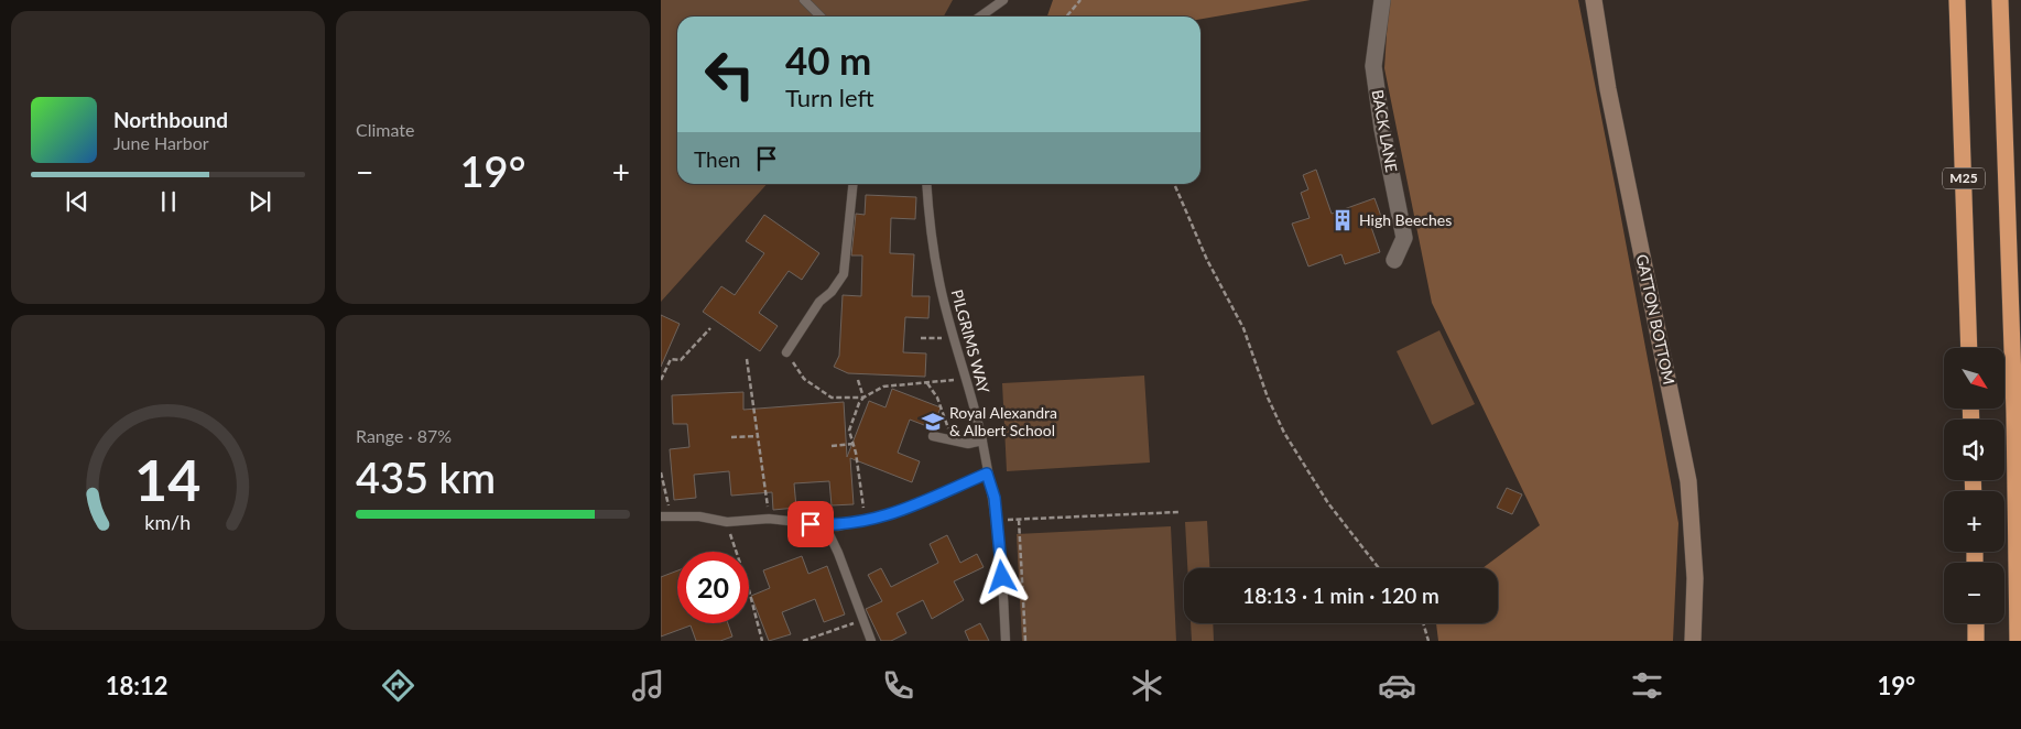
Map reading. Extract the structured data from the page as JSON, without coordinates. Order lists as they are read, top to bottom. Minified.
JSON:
{"streets":{"highway":["M25"],"street":["BACK LANE","GATTON BOTTOM"],"lane":["PILGRIMS WAY"]},"places":{"building":["High Beeches"],"school or university":["Royal Alexandra & Albert School"]},"north":"bottom right","page":{"tile":["Climate",["Range · 87%","435 km"]],"turn":["40 m","Turn left"],"song":["Northbound","June Harbor"],"then":"Then","heat":["−","19°","+"],"map_buttons":["+","−"],"limit":"20","trip":"18:13 · 1 min · 120 m","tabs":["18:12","19°"],"gauge":["14","km/h"]}}
